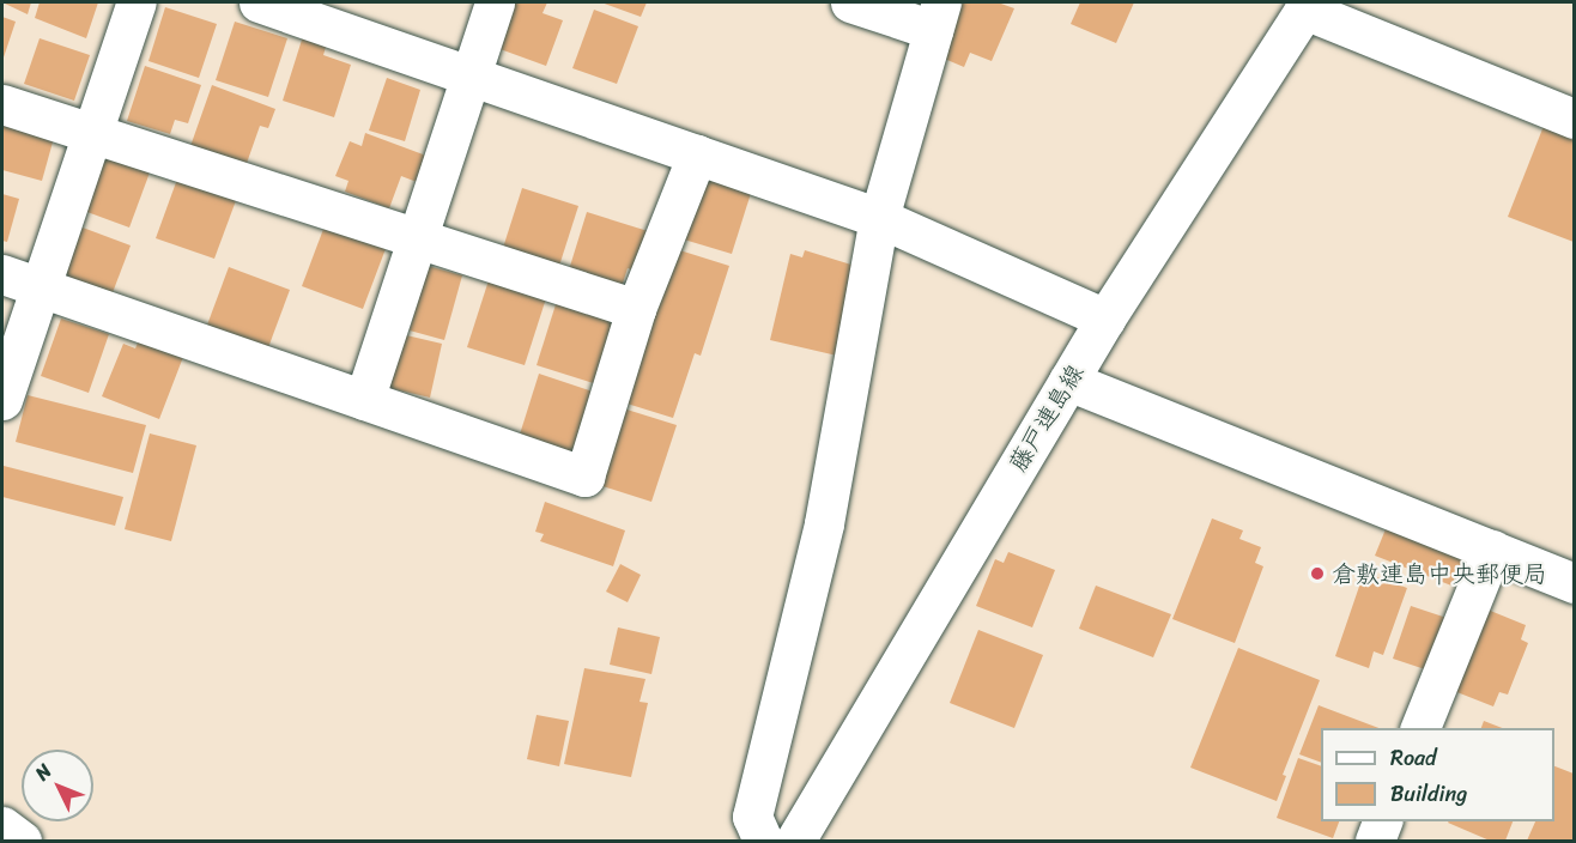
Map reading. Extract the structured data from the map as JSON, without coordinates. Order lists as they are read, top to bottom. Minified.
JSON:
{"streets":{"street":["藤戸連島線"]},"places":["倉敷連島中央郵便局"],"legend":["Road","Building"],"north":"top left"}
